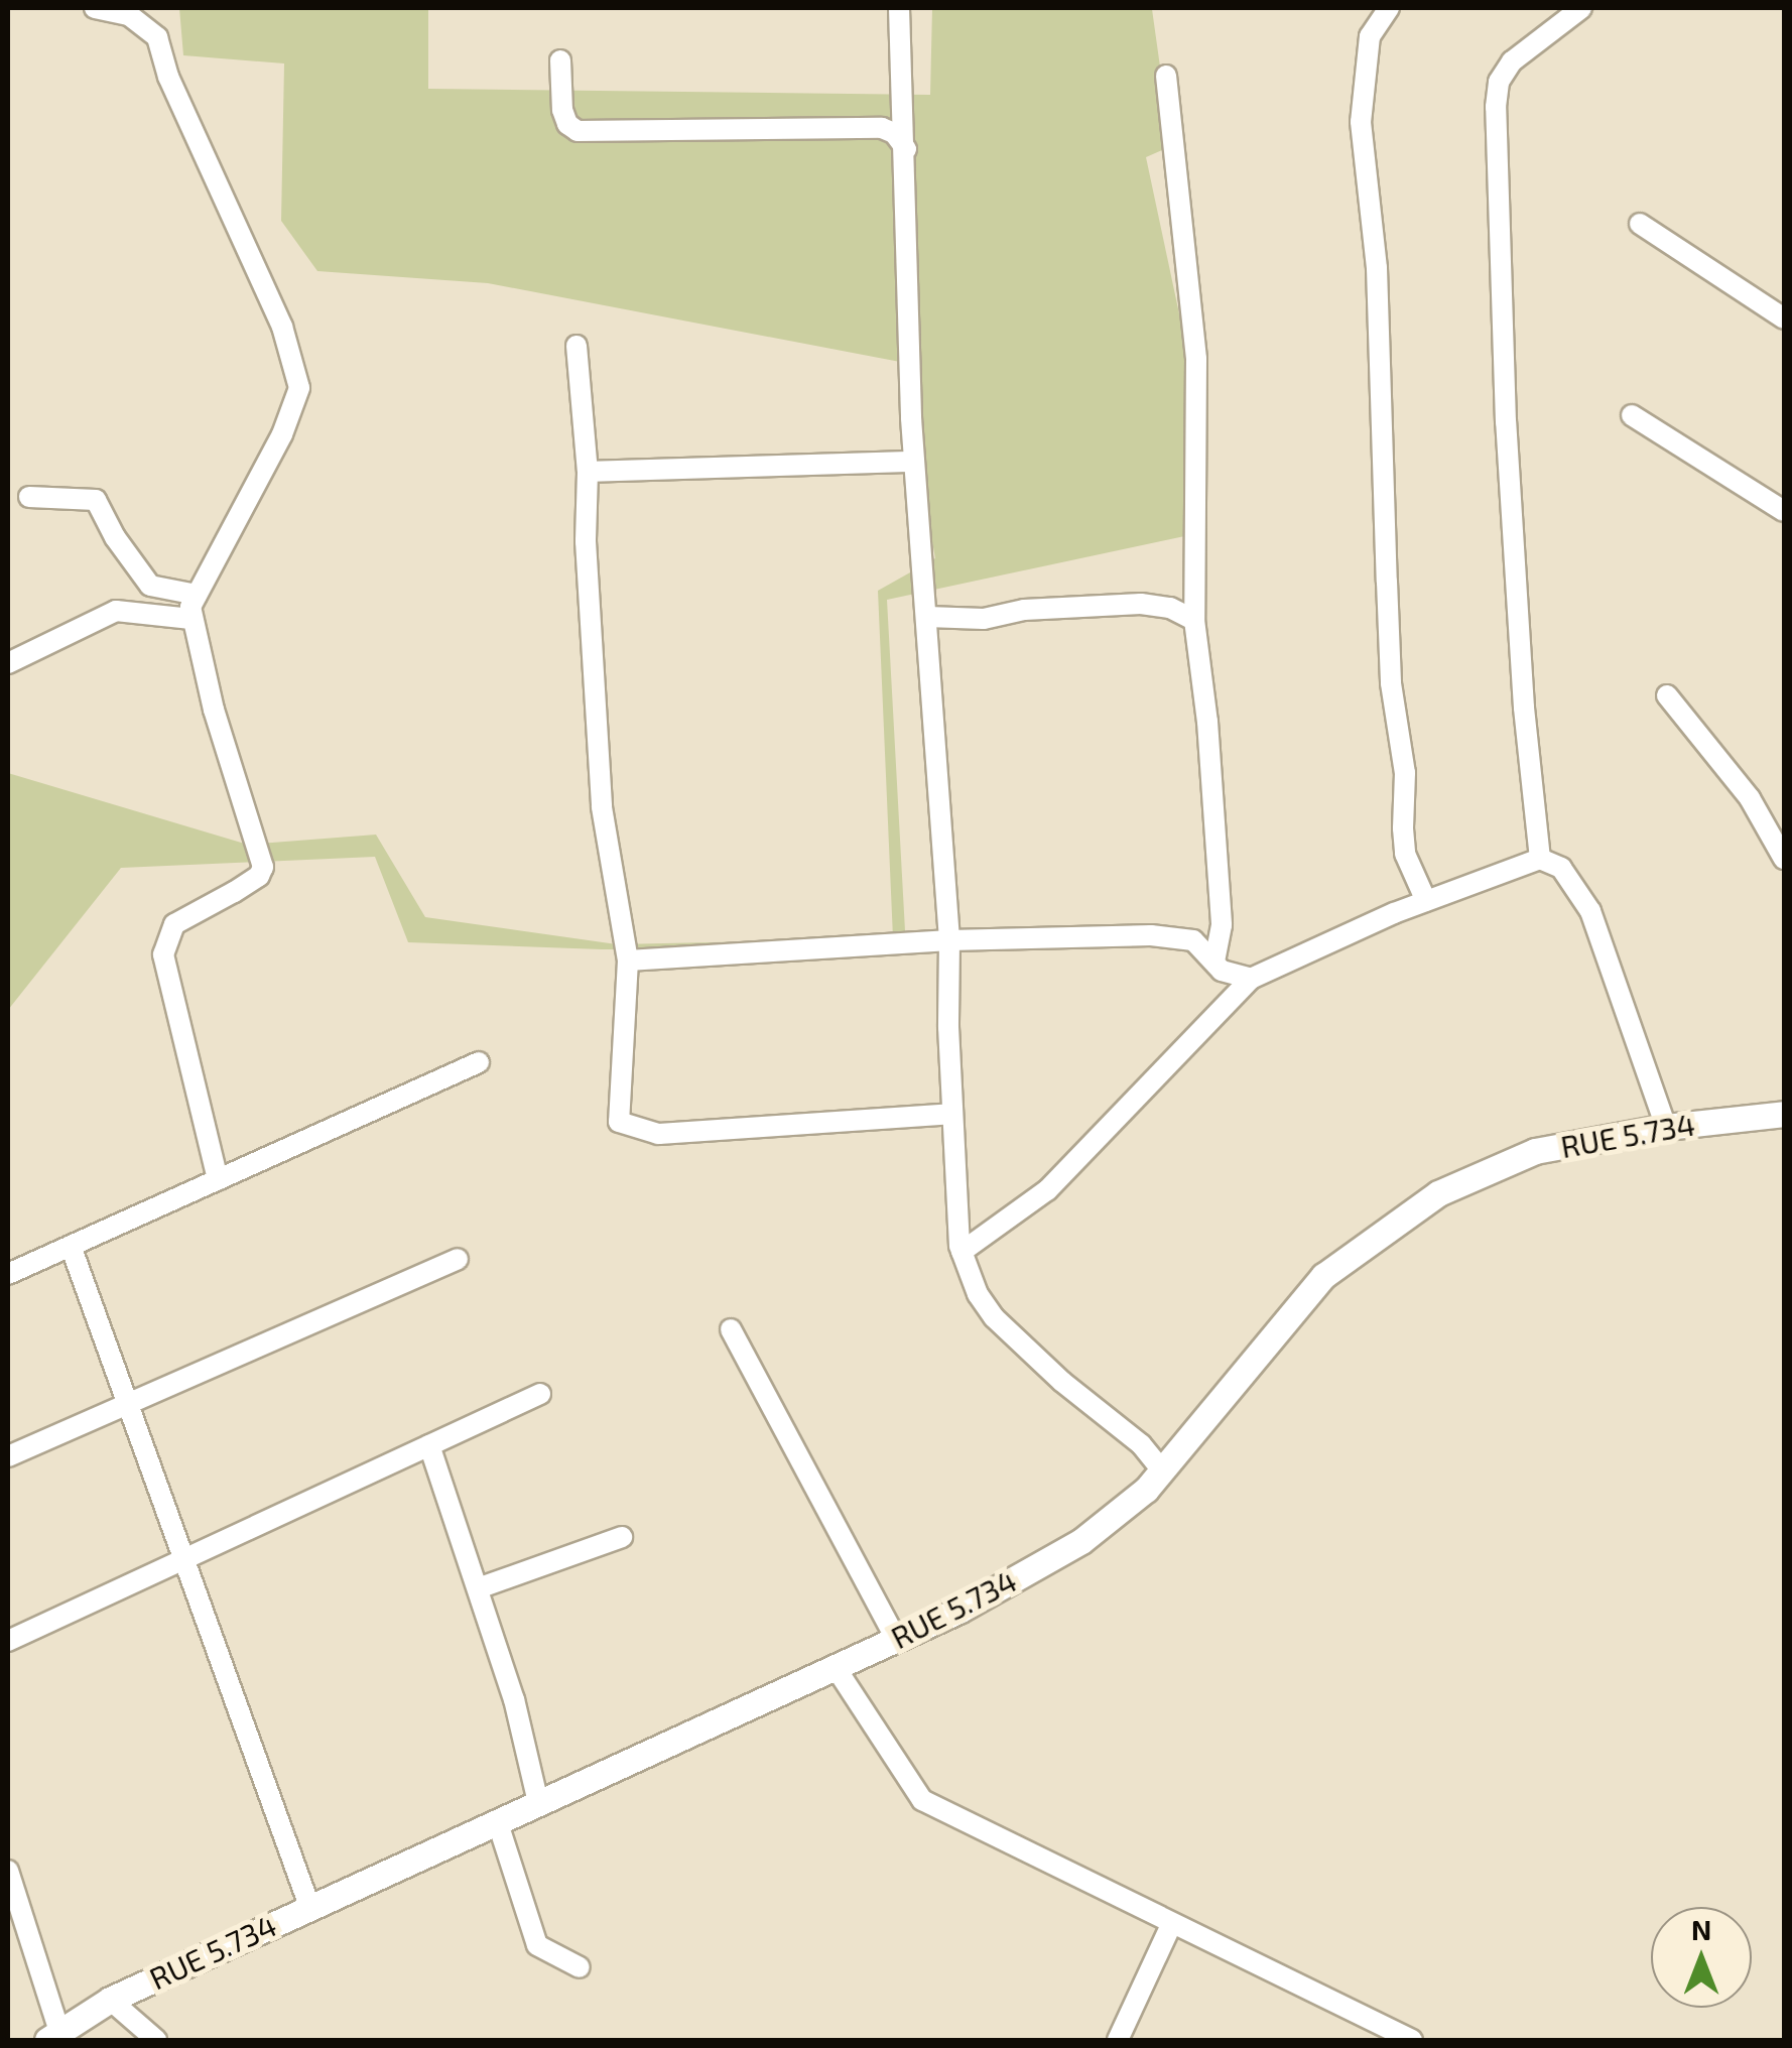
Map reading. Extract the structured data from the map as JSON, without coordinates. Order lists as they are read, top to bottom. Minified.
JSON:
{"streets":{"street":["RUE 5.734"]},"north":"top"}
